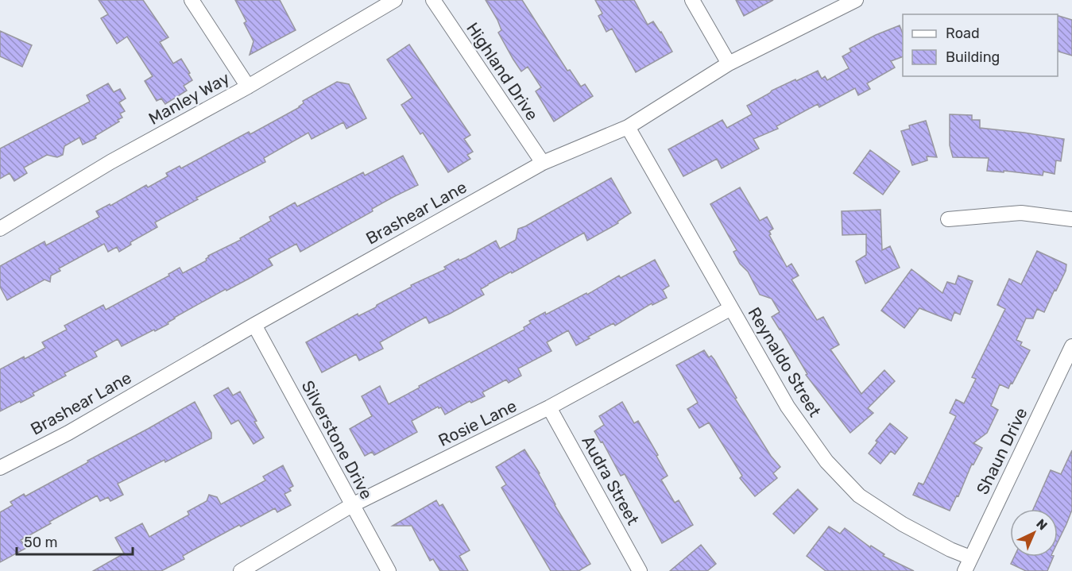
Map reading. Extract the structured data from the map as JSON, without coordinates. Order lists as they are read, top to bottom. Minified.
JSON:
{"streets":{"street":["Highland Drive","Manley Way","Brashear Lane","Reynaldo Street","Rosie Lane","Silverstone Drive","Shaun Drive","Audra Street"]},"crossings":[["Highland Drive","Brashear Lane"],["Brashear Lane","Reynaldo Street"],["Brashear Lane","Silverstone Drive"],["Reynaldo Street","Rosie Lane"],["Reynaldo Street","Shaun Drive"],["Rosie Lane","Silverstone Drive"],["Rosie Lane","Audra Street"]],"legend":["Road","Building"],"scale_bar":"50 m","north":"top right"}
